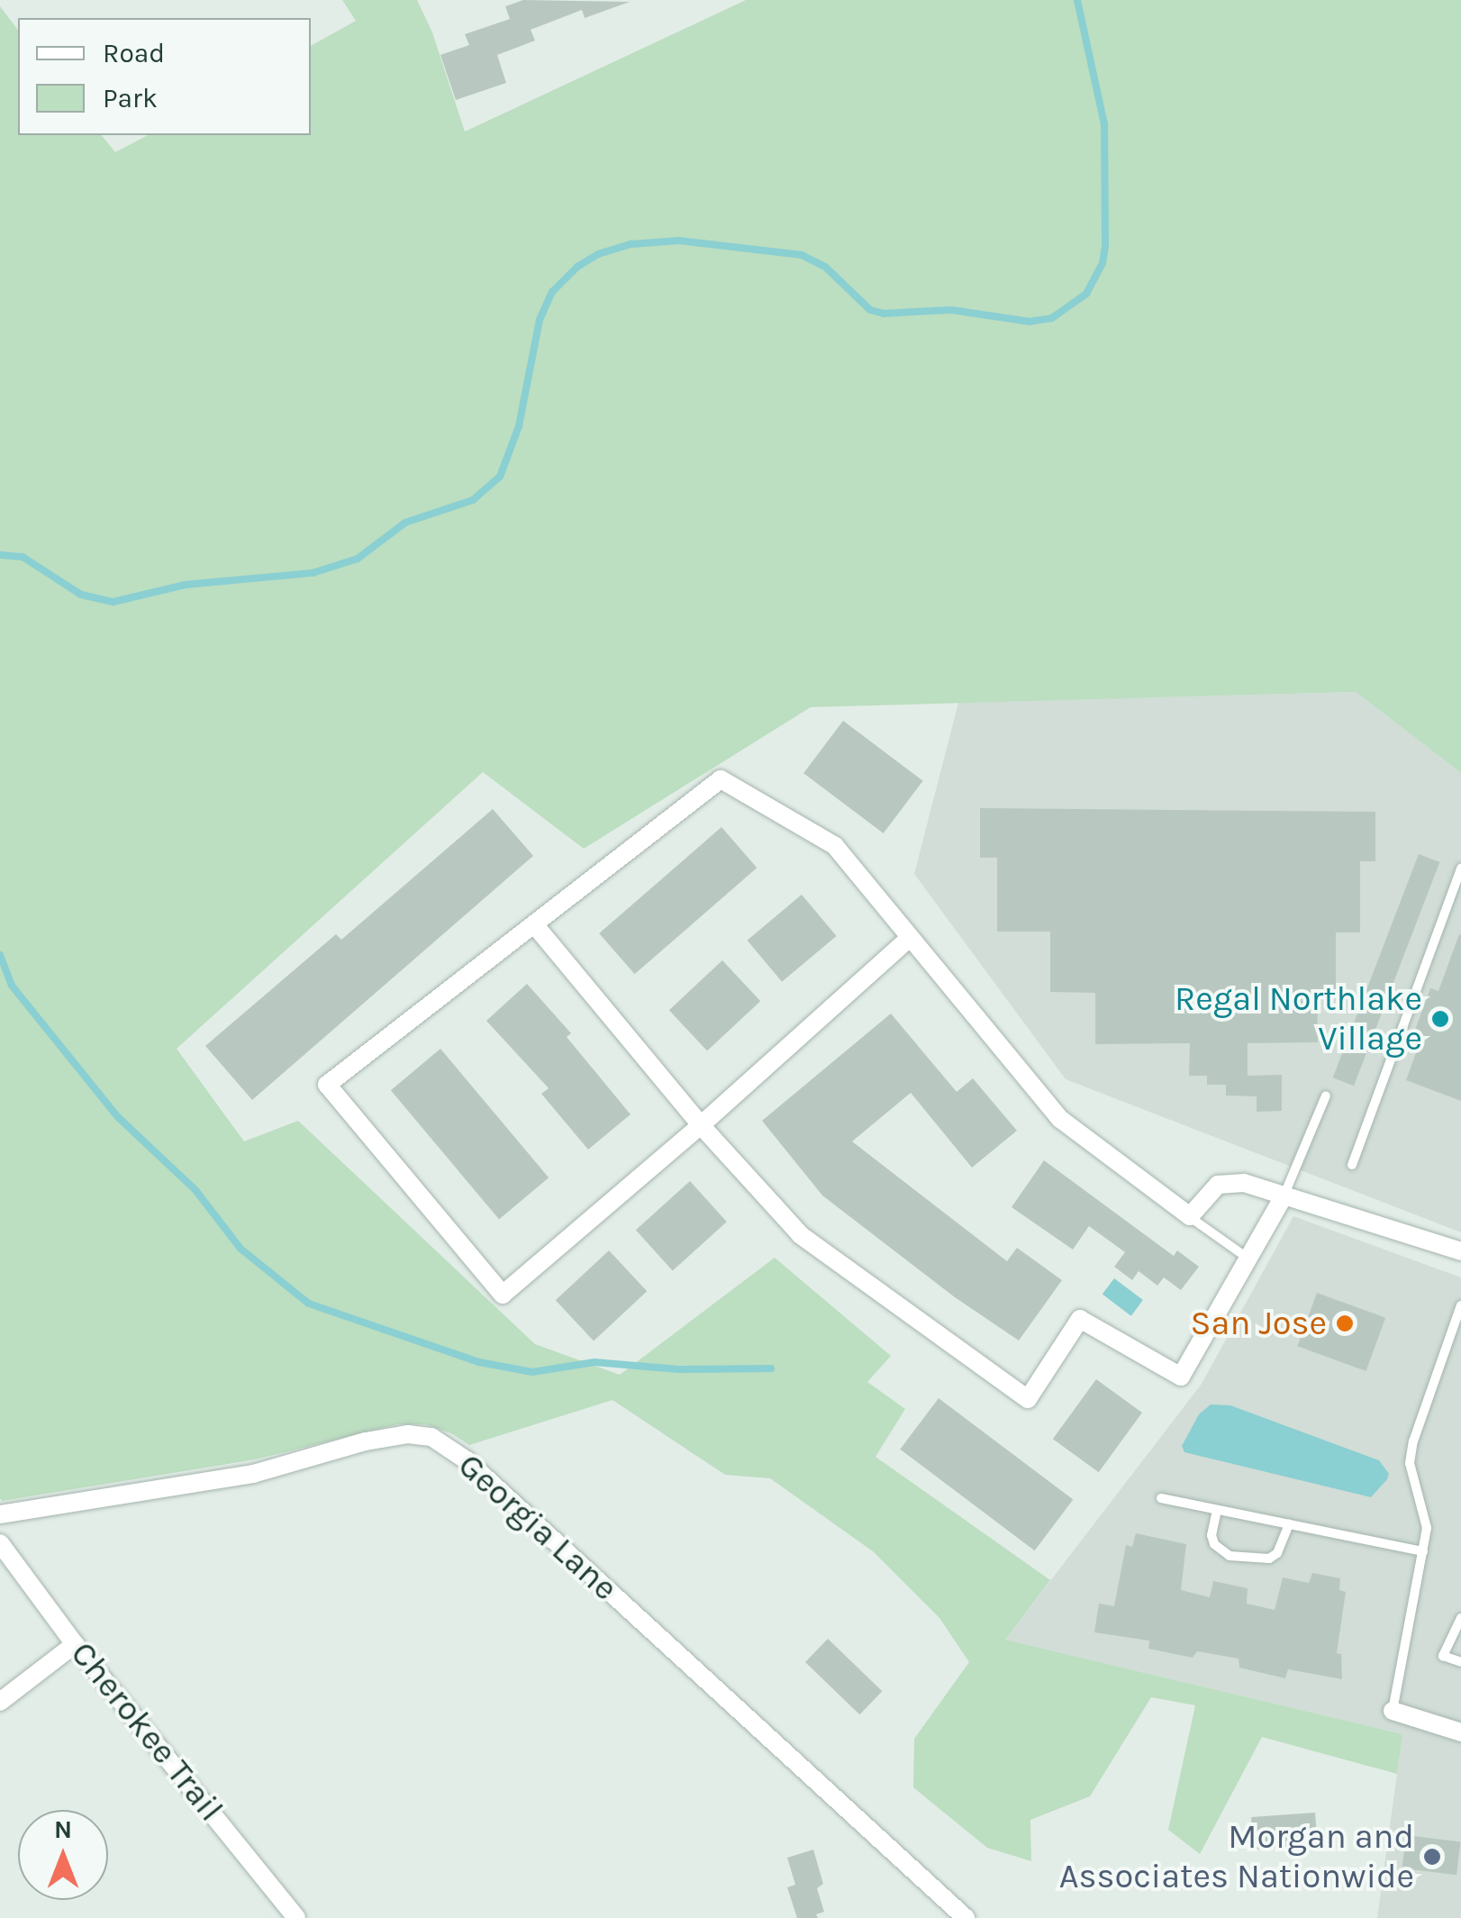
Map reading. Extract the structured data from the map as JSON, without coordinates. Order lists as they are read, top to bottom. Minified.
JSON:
{"streets":{"street":["Georgia Lane","Cherokee Trail"]},"places":["Regal Northlake Village","San Jose","Morgan and Associates Nationwide"],"legend":["Road","Park"],"north":"top"}
